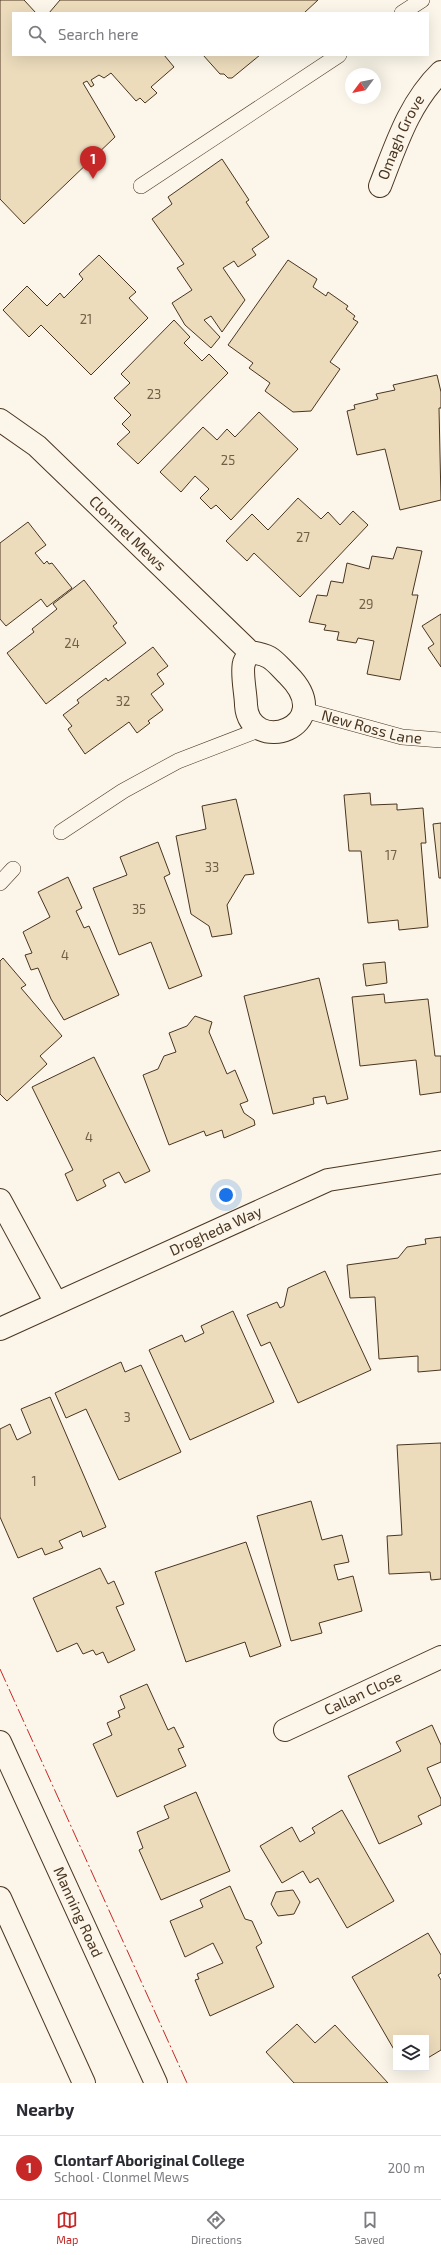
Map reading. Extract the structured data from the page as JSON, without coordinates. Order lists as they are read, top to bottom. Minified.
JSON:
{"streets":{"street":["Omagh Grove","Clonmel Mews","Drogheda Way","Callan Close","Manning Road"],"lane":["New Ross Lane"]},"crossings":[["Clonmel Mews","New Ross Lane"]],"house_numbers":["21","23","25","27","29","24","32","17","33","35","4","4","3","1"],"north":"bottom left","page":{"search":"Search here","pins":"1","heading":"Nearby","list":[{"mark":"1","name":"Clontarf Aboriginal College","note":"School · Clonmel Mews","value":"200 m"}],"nav":["Map","Directions","Saved"]}}
